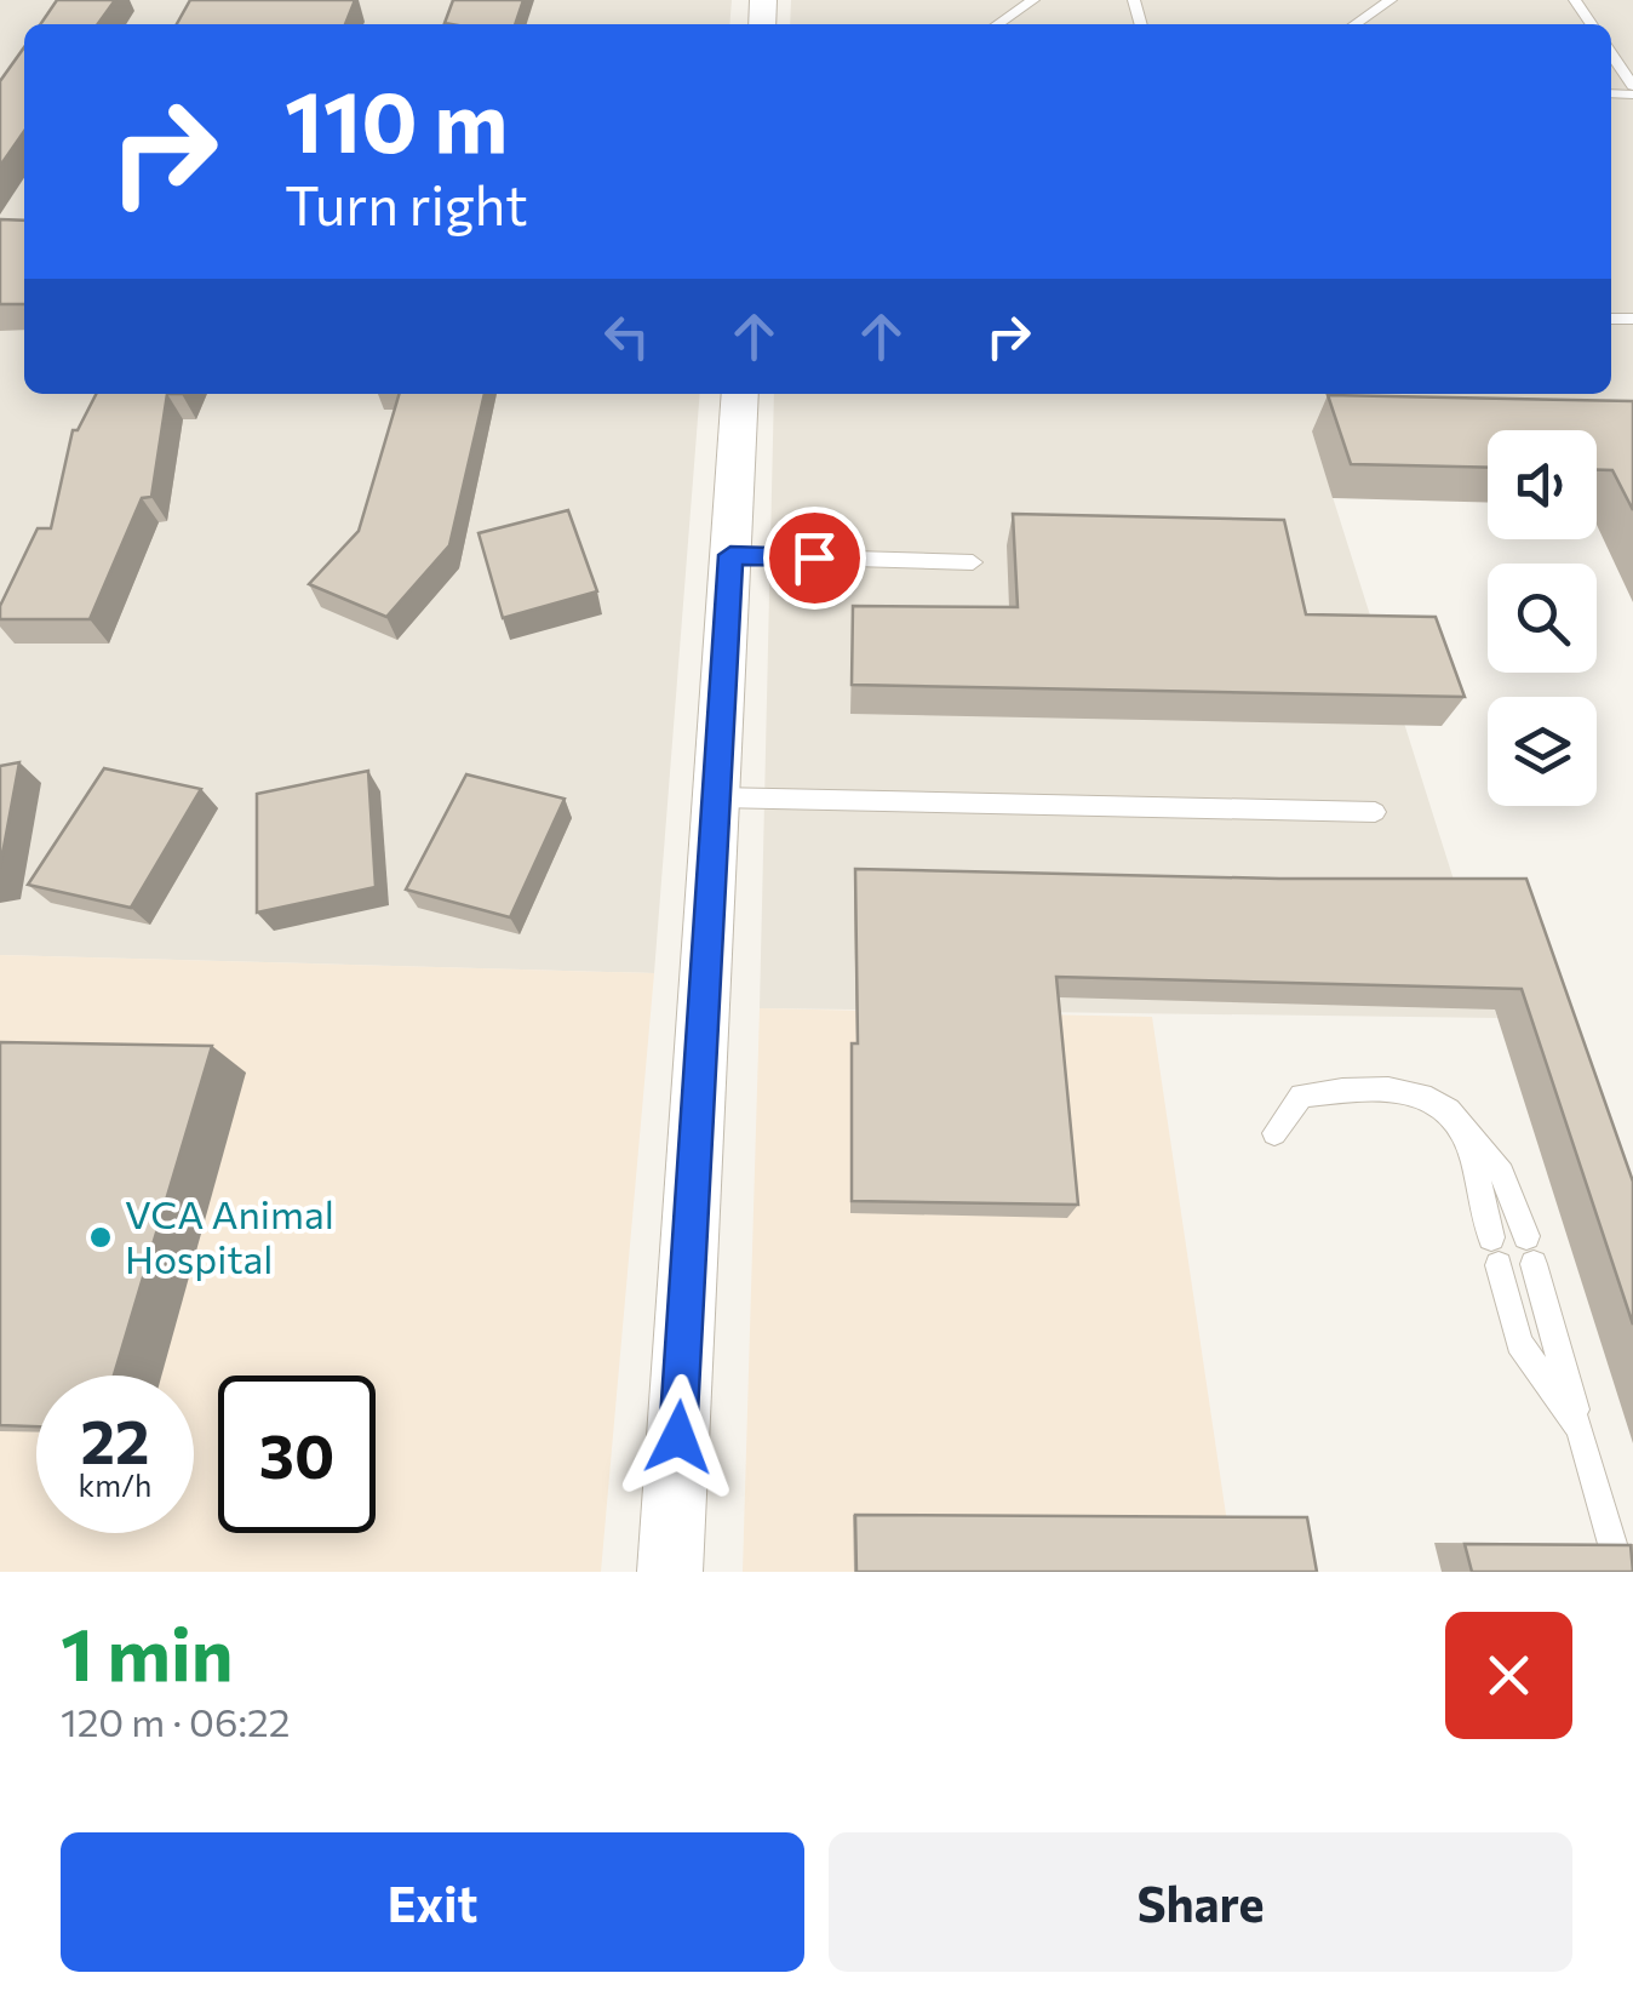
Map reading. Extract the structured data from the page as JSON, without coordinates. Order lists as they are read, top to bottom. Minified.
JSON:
{"places":["VCA Animal Hospital"],"page":{"turn":["110 m","Turn right"],"speed":"22 km/h","limit":"30","heading":["1 min","120 m · 06:22"],"buttons":["Exit","Share"]}}
